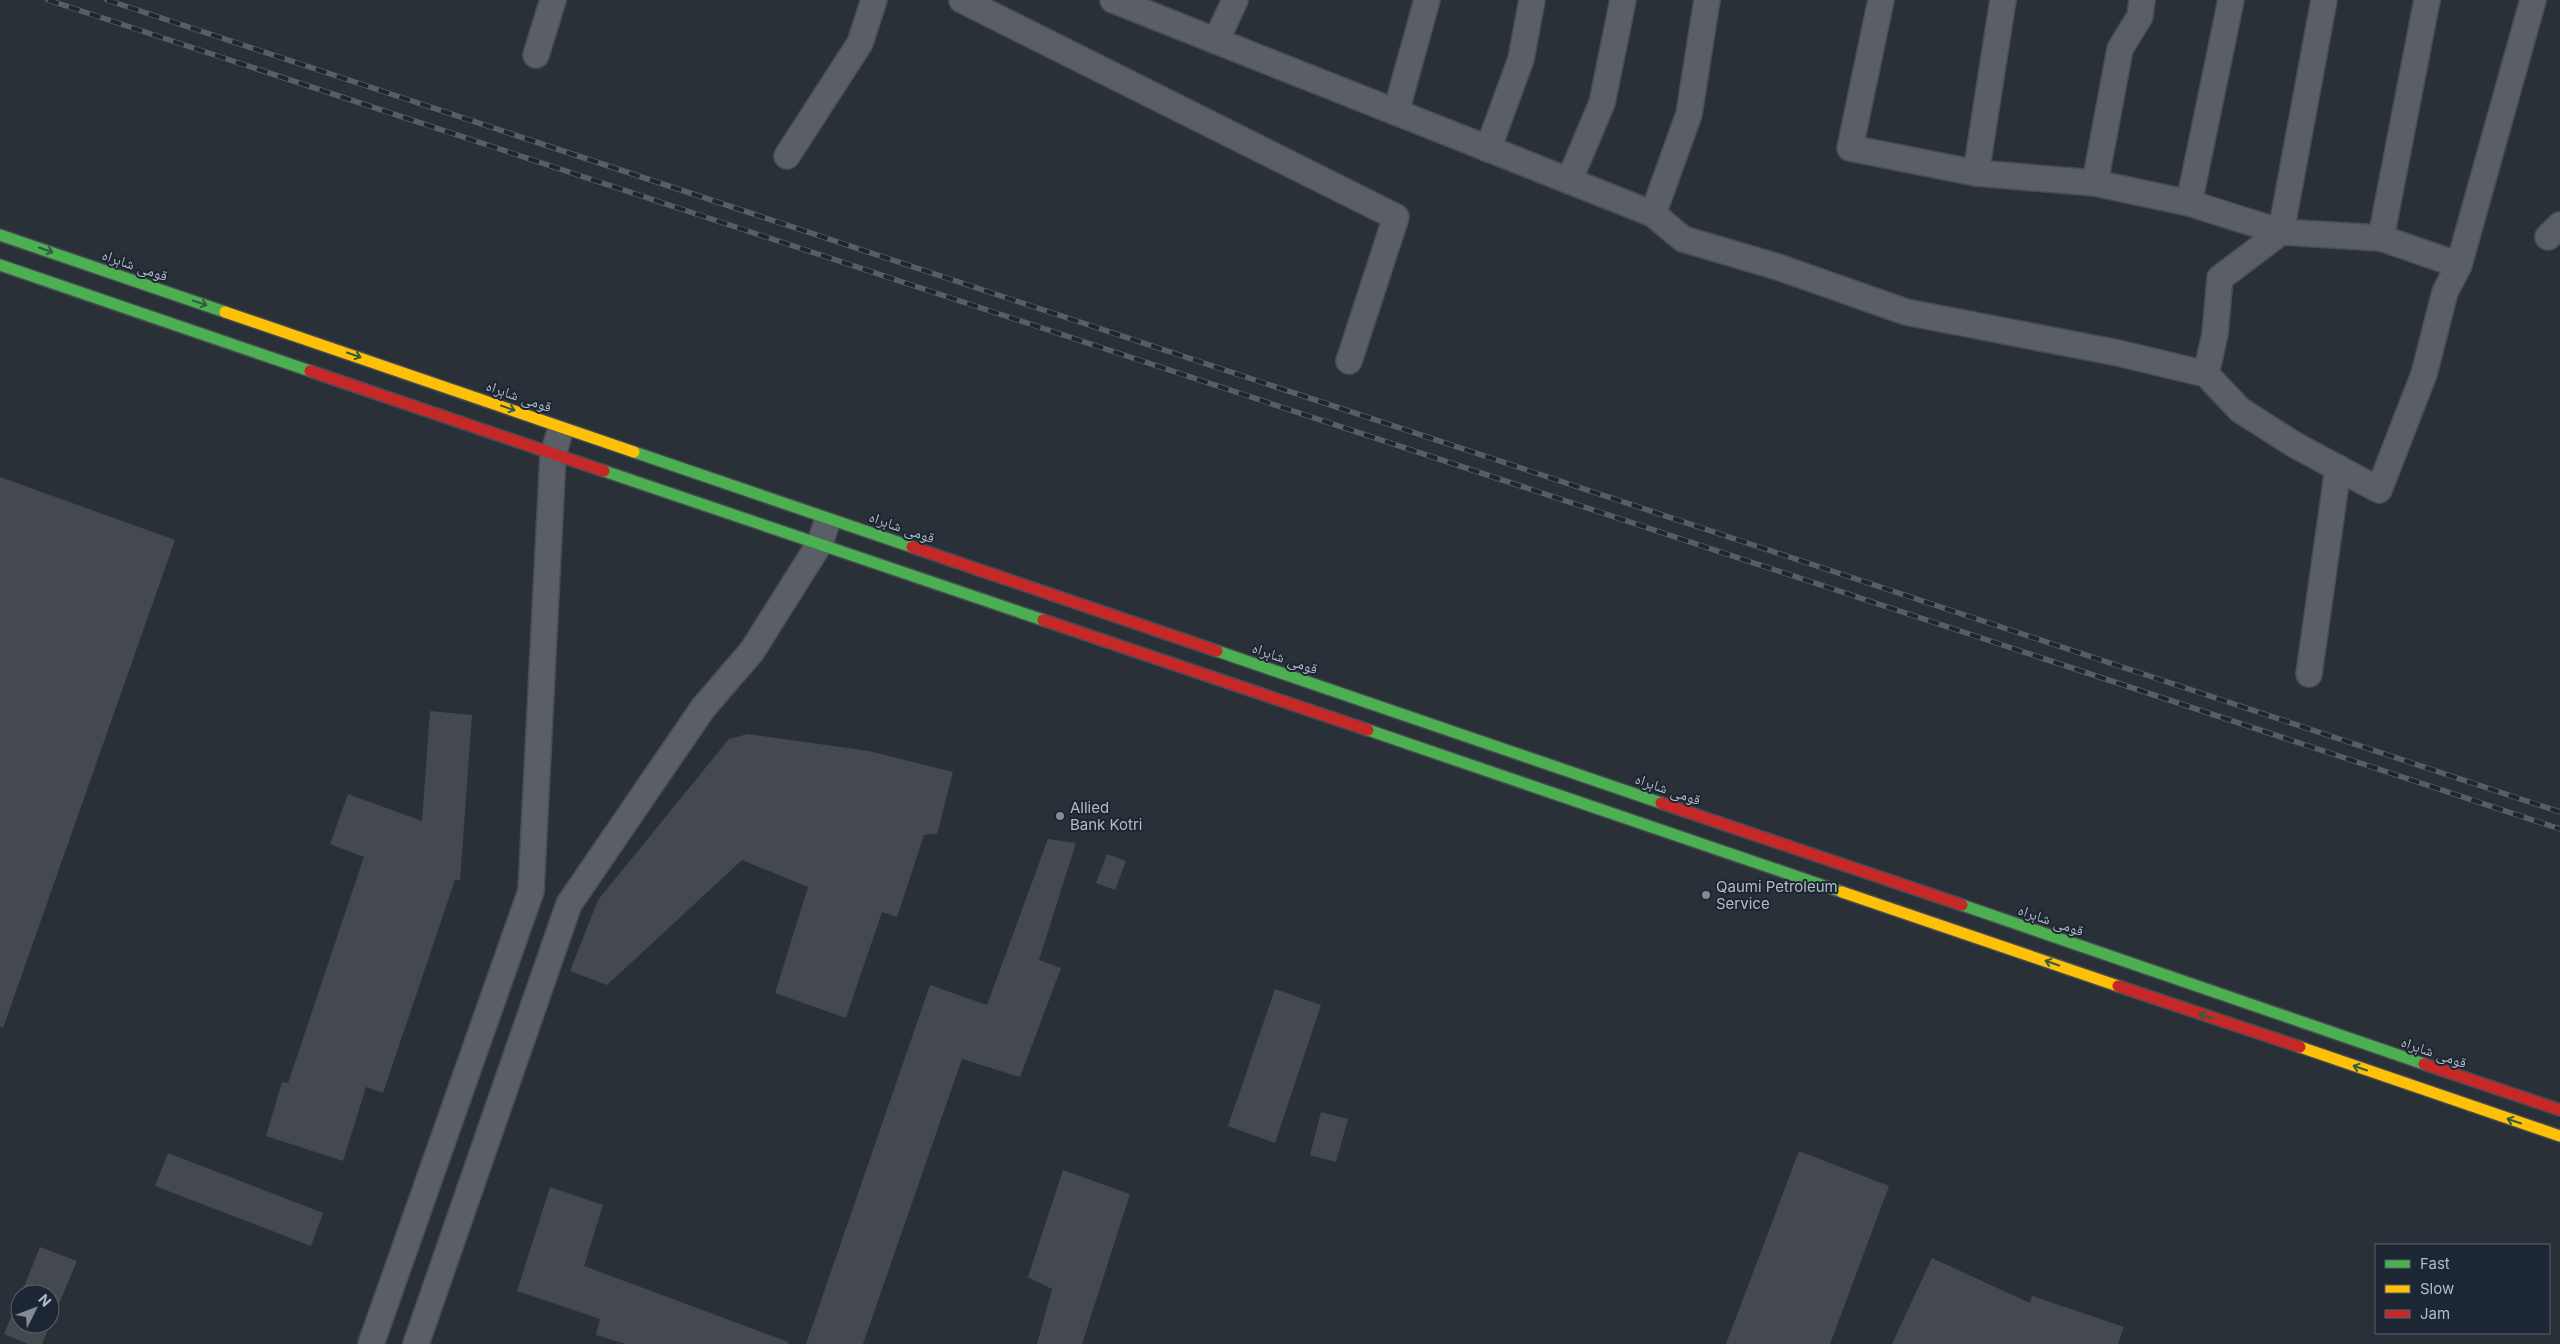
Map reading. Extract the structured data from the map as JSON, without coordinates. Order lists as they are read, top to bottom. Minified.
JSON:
{"streets":{"highway":["قومی شاہراہ"]},"places":["Allied Bank Kotri","Qaumi Petroleum Service"],"legend":["Fast","Slow","Jam"],"north":"top right"}
